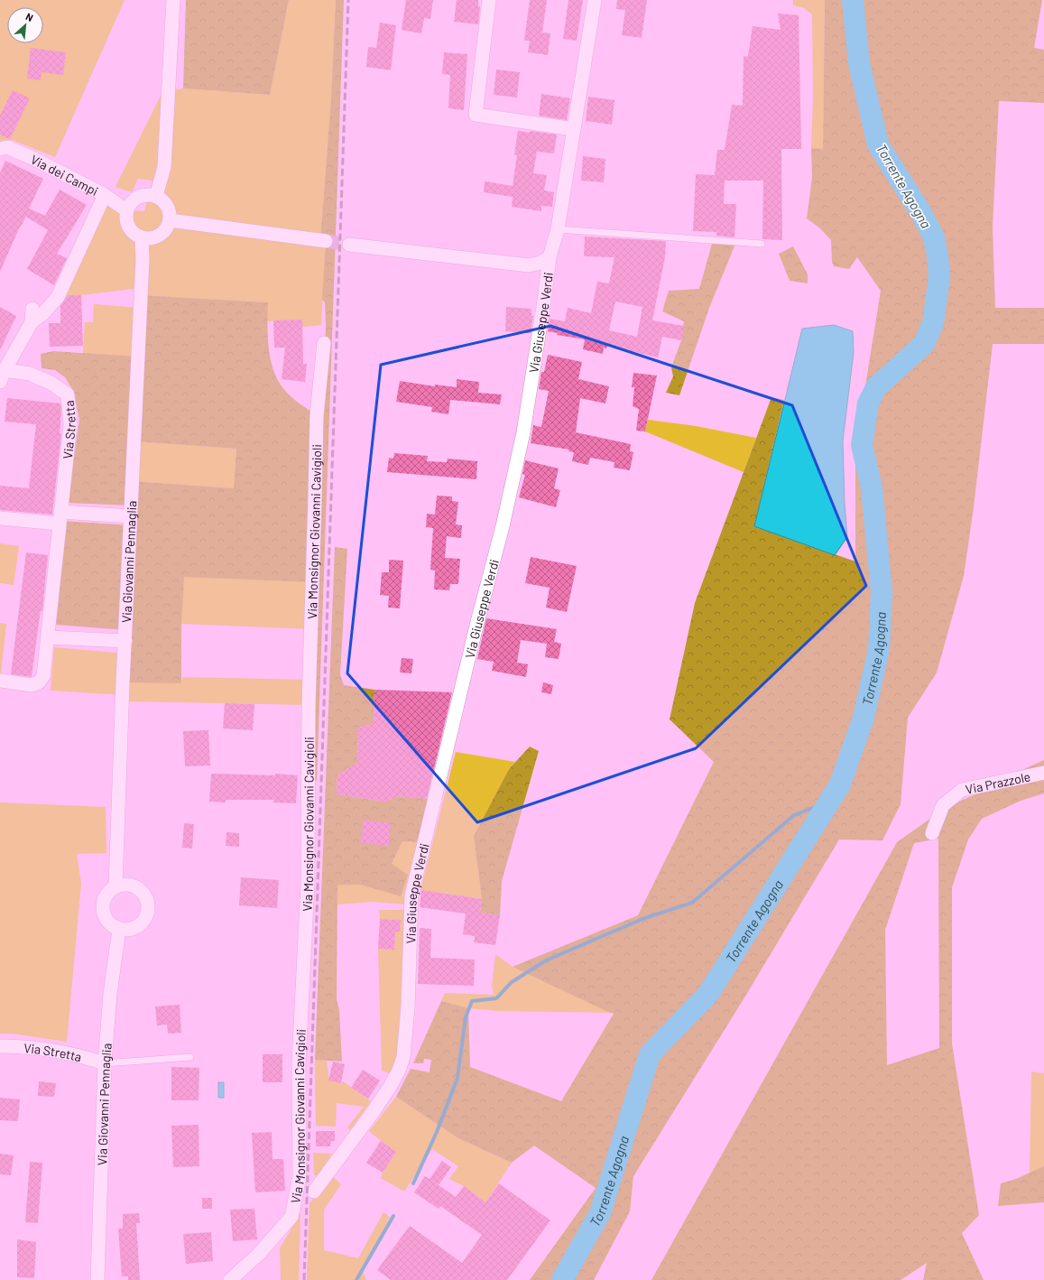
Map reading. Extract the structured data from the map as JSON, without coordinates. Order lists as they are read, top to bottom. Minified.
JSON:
{"streets":{"street":["Via dei Campi","Via Giuseppe Verdi","Via Stretta","Via Monsignor Giovanni Cavigioli","Via Giovanni Pennaglia","Via Prazzole"]},"crossings":[["Via dei Campi","Via Stretta"],["Via dei Campi","Via Giovanni Pennaglia"],["Via Stretta","Via Giovanni Pennaglia"]],"water":["Torrente Agogna"],"north":"top right"}
